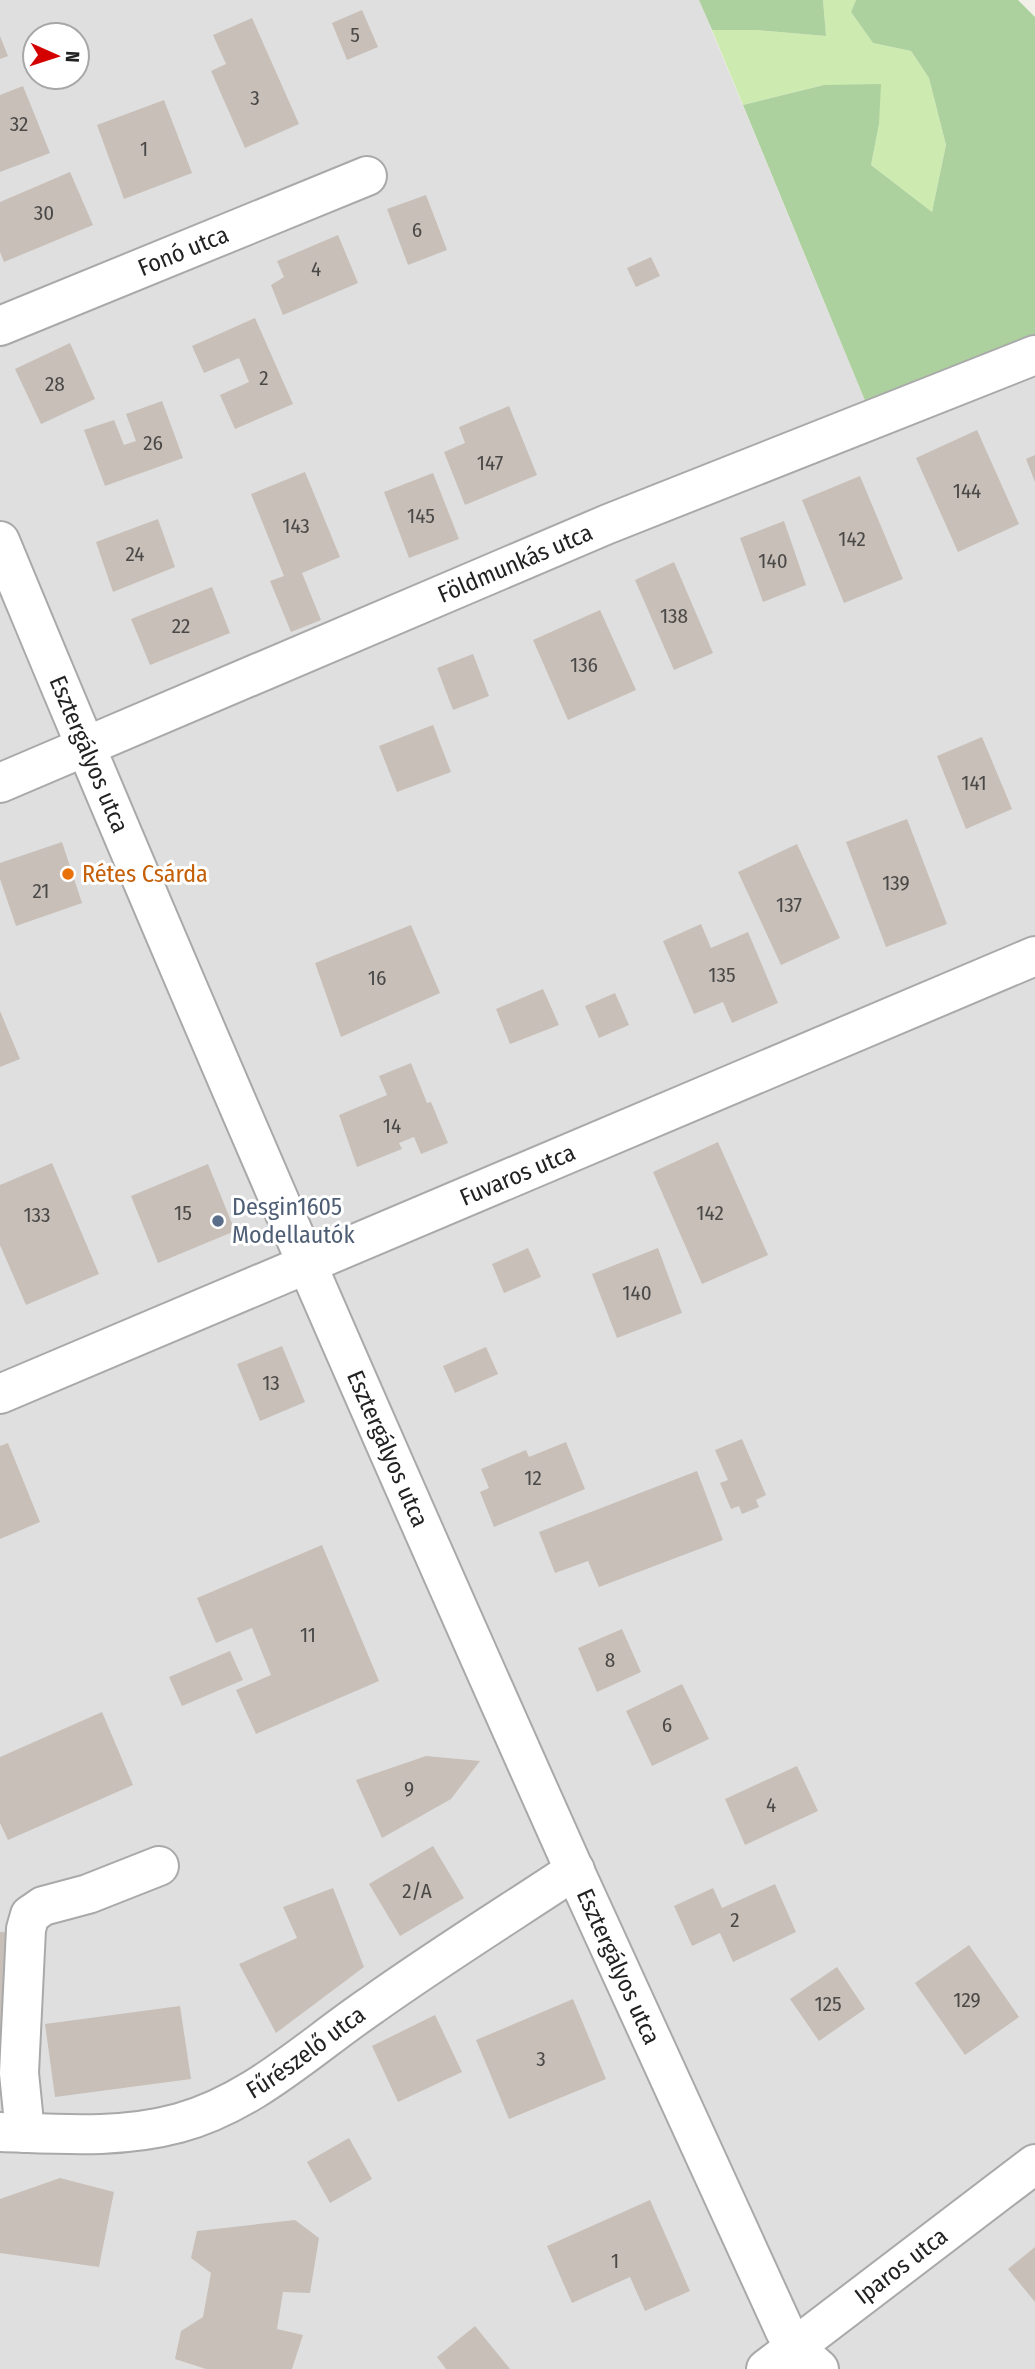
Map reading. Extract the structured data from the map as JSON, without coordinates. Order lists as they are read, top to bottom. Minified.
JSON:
{"streets":{"street":["Fonó utca","Földmunkás utca","Esztergályos utca","Fuvaros utca","Fűrészelő utca","Iparos utca"]},"crossings":[["Földmunkás utca","Esztergályos utca"],["Esztergályos utca","Fuvaros utca"],["Esztergályos utca","Fűrészelő utca"],["Esztergályos utca","Iparos utca"]],"places":["Rétes Csárda","Desgin1605 Modellautók"],"house_numbers":["5","3","32","1","30","6","4","2","28","26","147","144","145","143","142","24","140","138","22","136","141","139","21","137","135","16","14","15","142","133","140","13","12","11","8","6","9","4","2/A","2","129","125","3","1"],"north":"right"}
